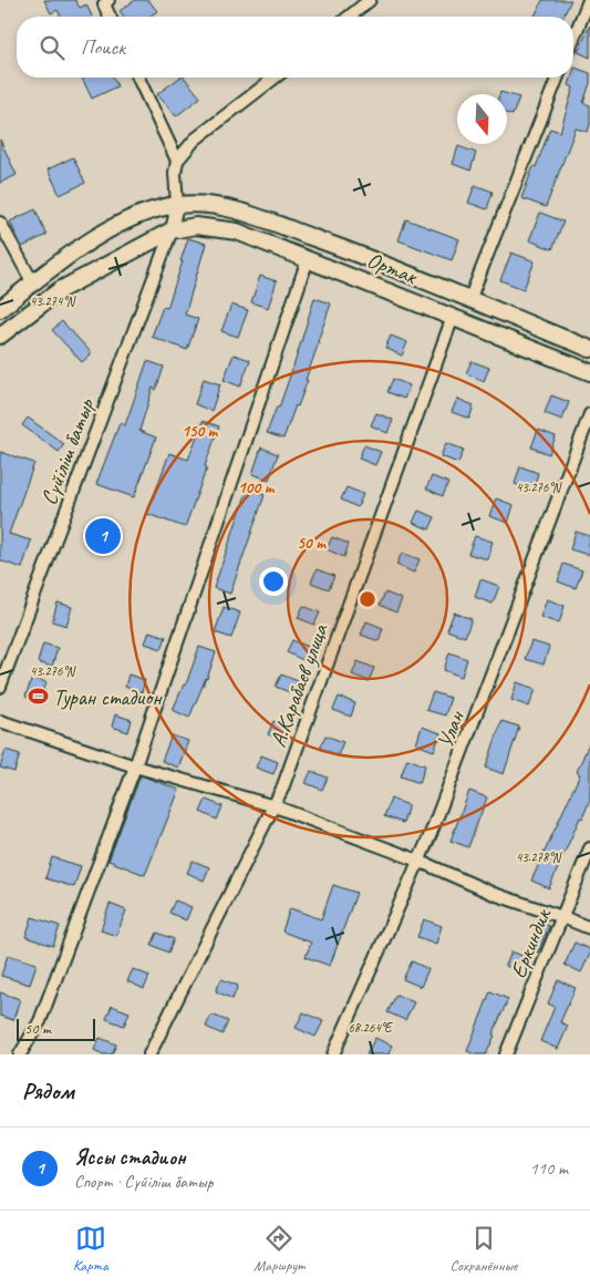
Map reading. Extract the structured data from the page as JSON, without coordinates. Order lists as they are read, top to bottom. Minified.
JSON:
{"streets":{"street":["Ортак","Сүйіліш батыр","А.Карабаев улица","Улан","Еркиндик"]},"crossings":[["Ортак","Сүйіліш батыр"],["Ортак","А.Карабаев улица"]],"places":{"sports":["Туран стадион"]},"scale_bar":"50 m","north":"bottom","page":{"search":"Поиск","pins":"1","scale":"50 m","heading":"Рядом","list":[{"mark":"1","name":"Яссы стадион","note":"Спорт · Сүйіліш батыр","value":"110 m"}],"nav":["Карта","Маршрут","Сохранённые"]},"coordinates":["43.274°N","43.276°N","43.278°N","68.264°E"],"rings":["150 m","100 m","50 m"]}
